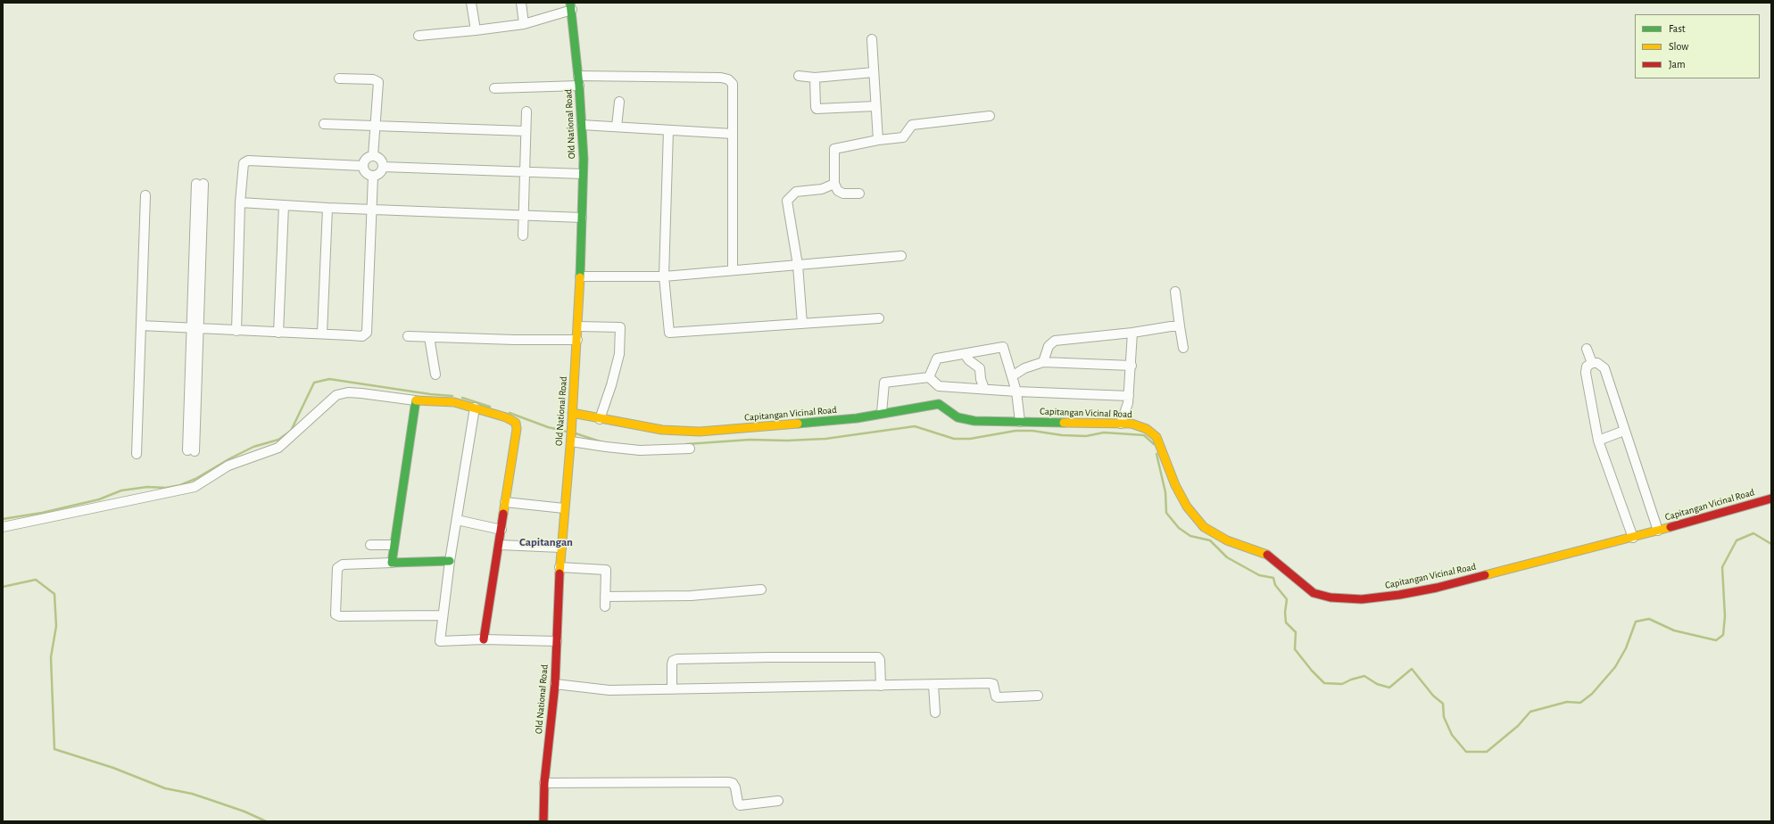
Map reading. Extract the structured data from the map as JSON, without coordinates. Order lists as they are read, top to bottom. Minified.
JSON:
{"streets":{"street":["Old National Road","Capitangan Vicinal Road"]},"crossings":[["Old National Road","Capitangan Vicinal Road"]],"districts":["Capitangan"],"legend":["Fast","Slow","Jam"]}
